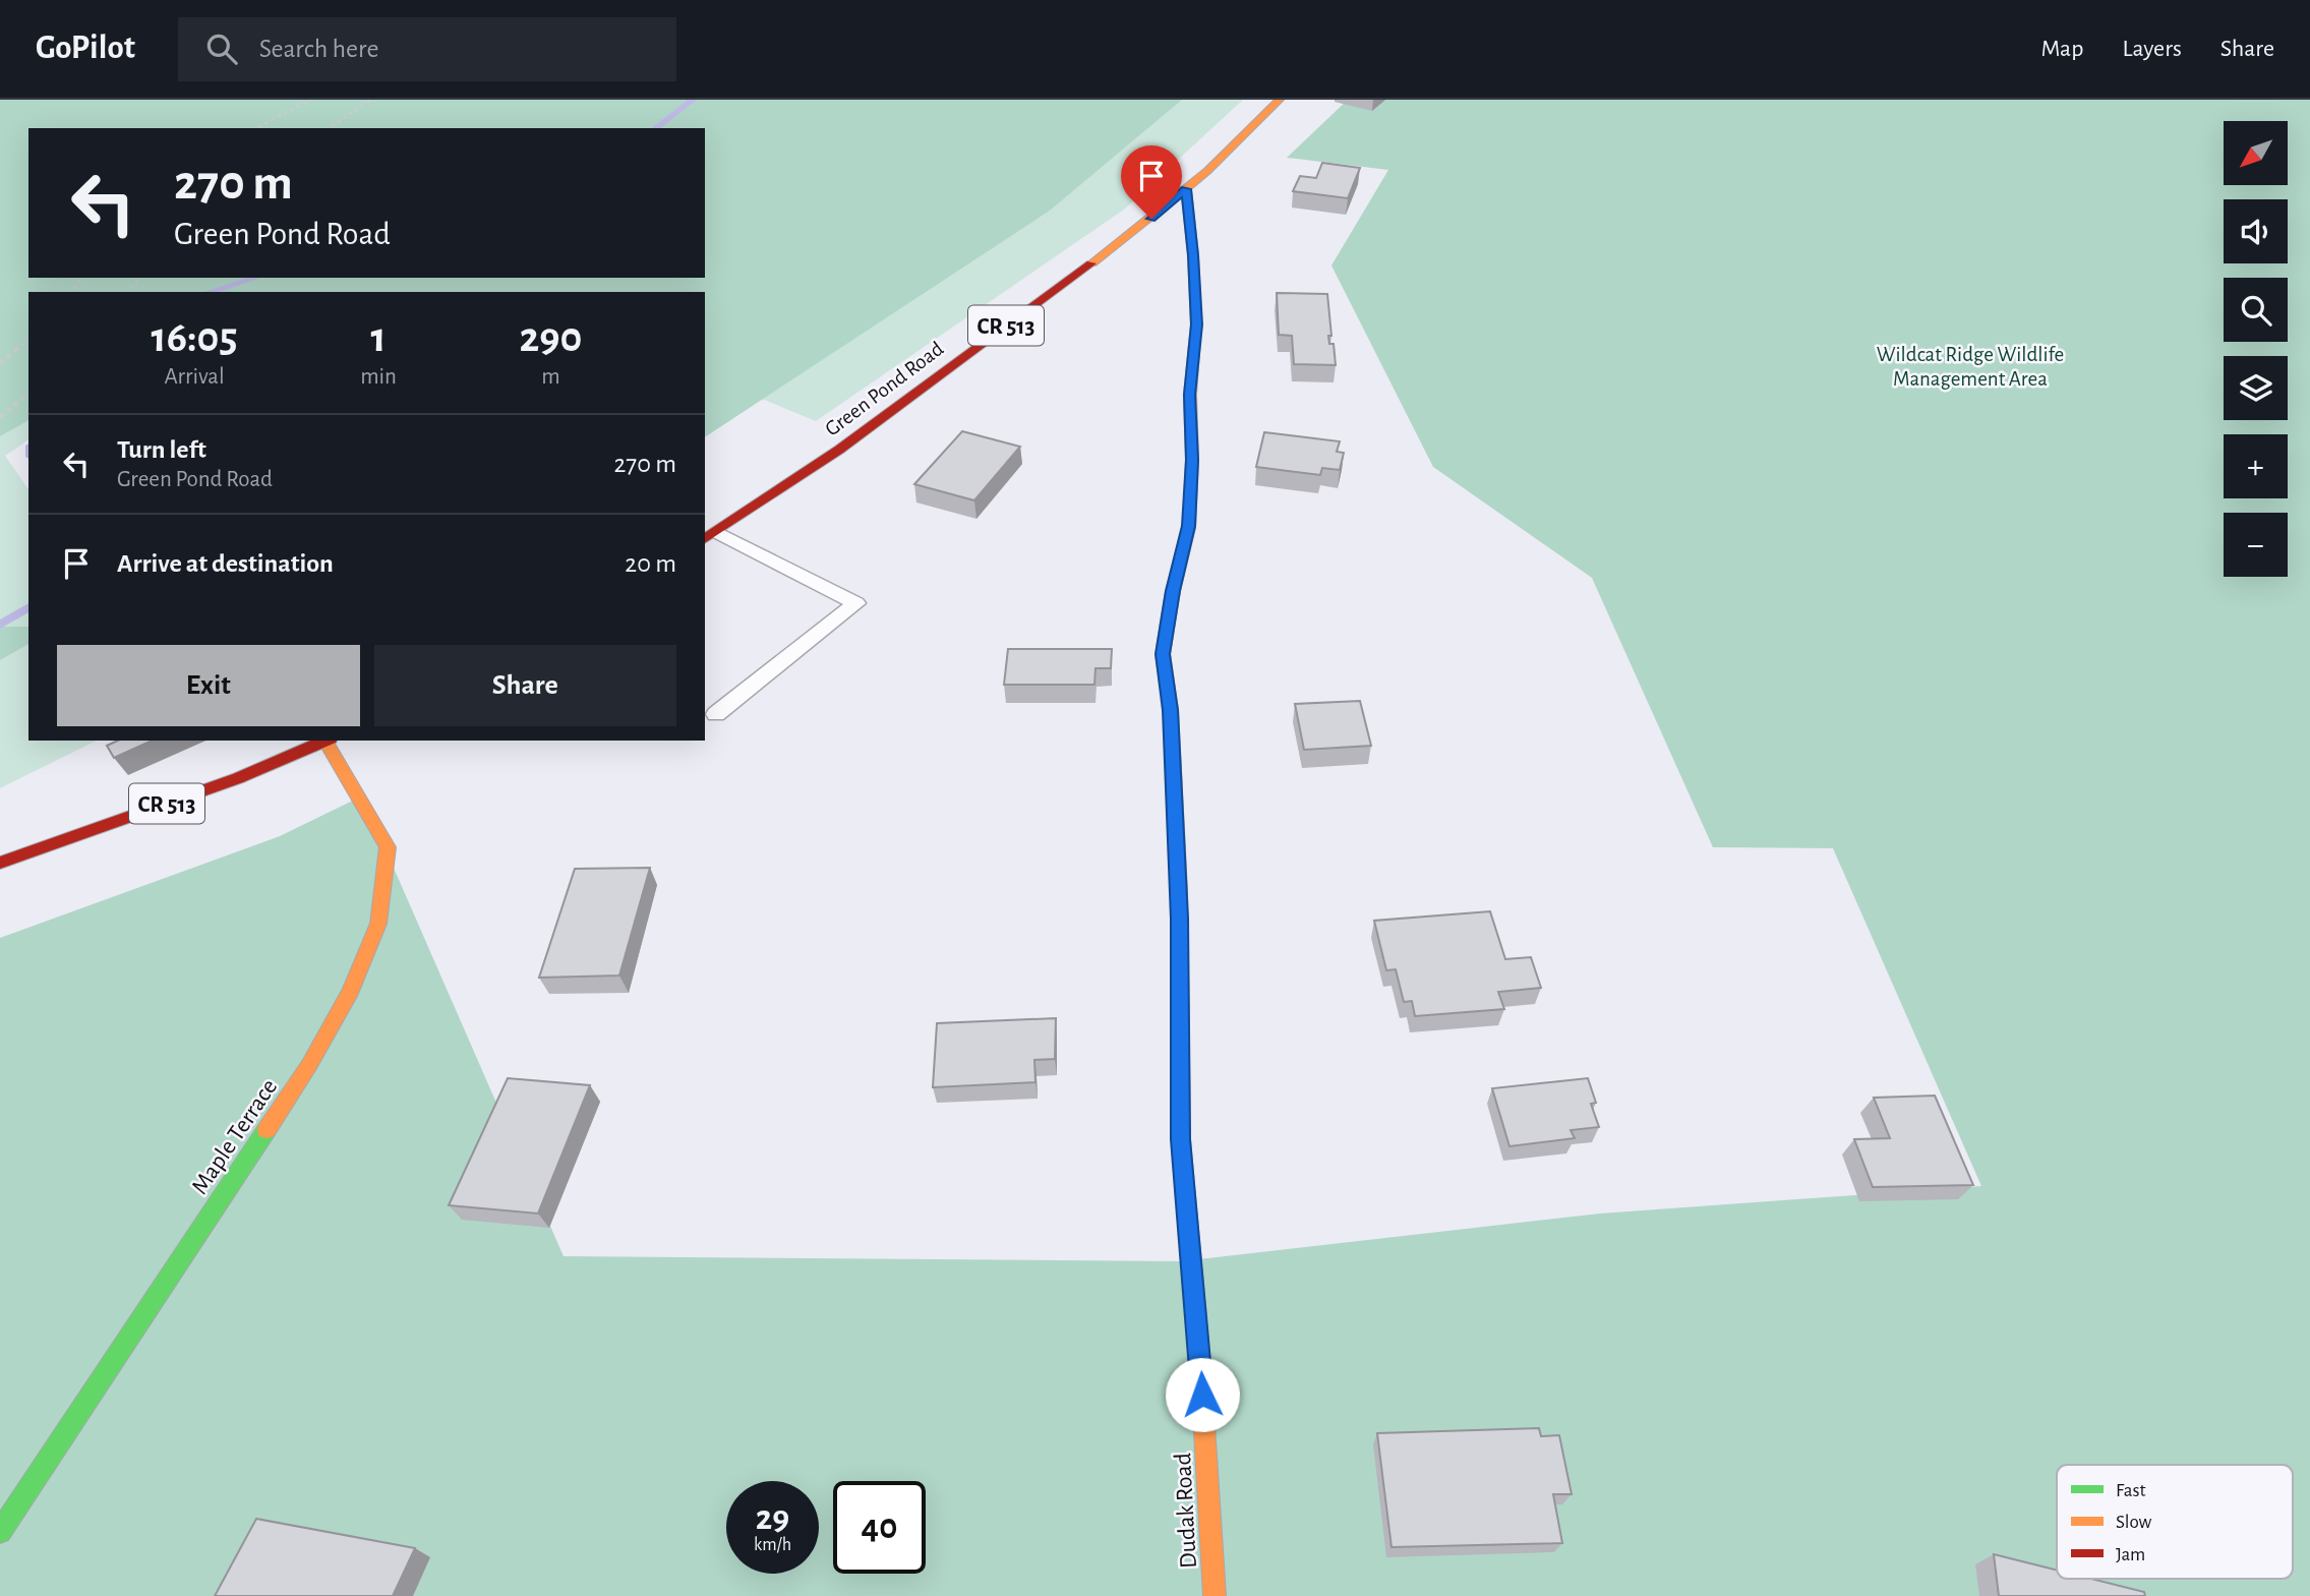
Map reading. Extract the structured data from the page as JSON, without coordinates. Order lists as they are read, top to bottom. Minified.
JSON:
{"streets":{"street":["CR 513","Green Pond Road","Maple Terrace","Dudak Road"]},"crossings":[["Green Pond Road","Dudak Road"]],"parks":["Wildcat Ridge Wildlife Management Area"],"legend":["Fast","Slow","Jam"],"north":"bottom left","page":{"header":"GoPilot","search":"Search here","nav":["Map","Layers","Share"],"map_buttons":["+","−"],"turn":["270 m","Green Pond Road"],"eta":["16:05","Arrival","1","min","290","m"],"list":[{"name":"Turn left","note":"Green Pond Road","value":"270 m"},{"name":"Arrive at destination","value":"20 m"}],"buttons":["Exit","Share"],"speed":"29 km/h","limit":"40"}}
